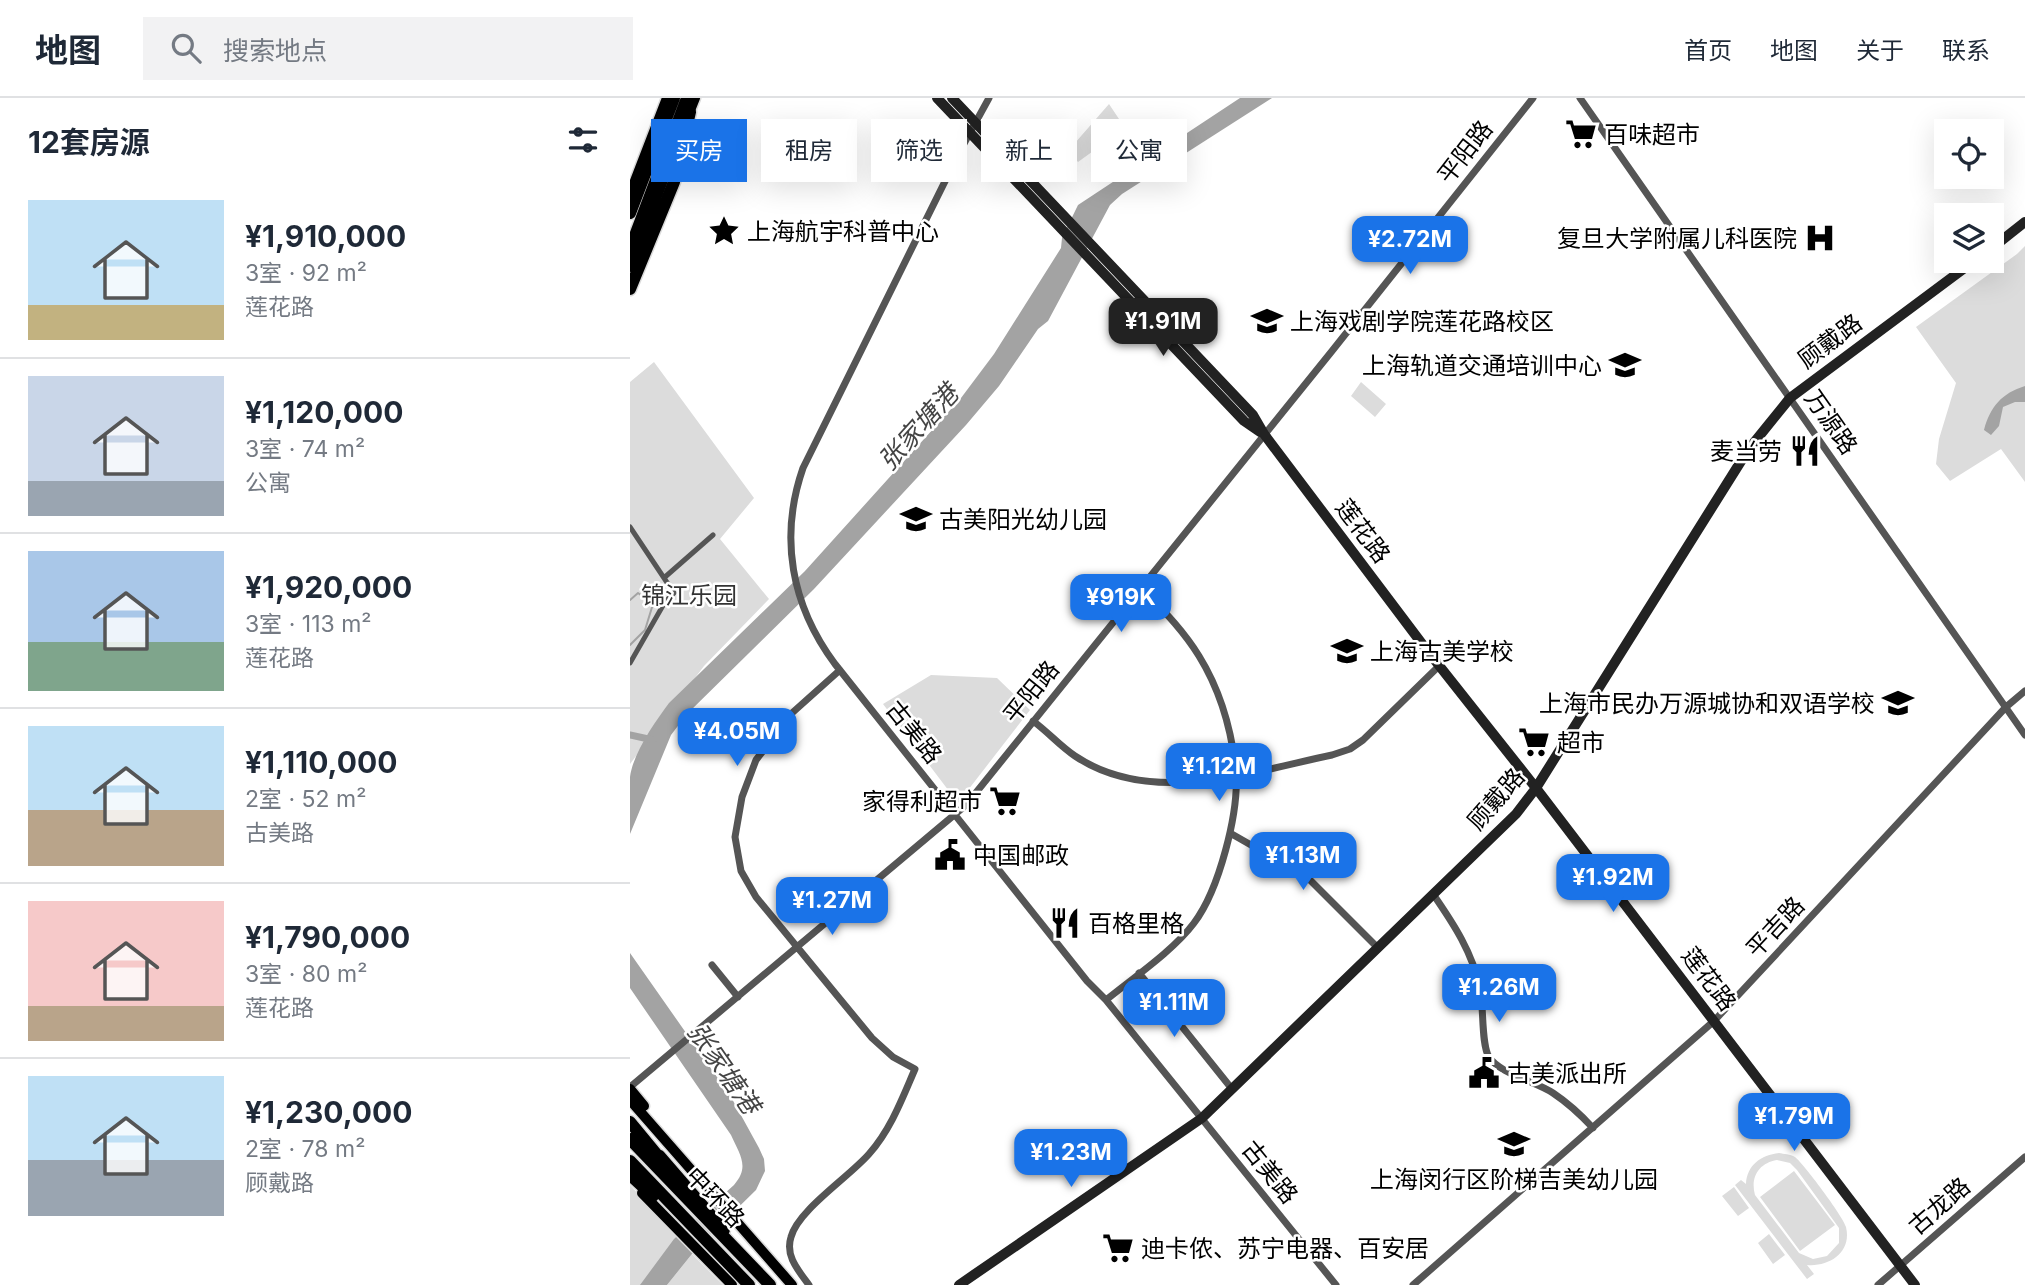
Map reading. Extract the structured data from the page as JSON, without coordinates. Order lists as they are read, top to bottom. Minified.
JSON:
{"streets":{"highway":["中环路"],"main road":["顾戴路","莲花路"],"street":["平阳路","万源路","古美路","平吉路","古龙路"]},"crossings":[["平阳路","莲花路"],["平阳路","古美路"],["顾戴路","万源路"],["顾戴路","莲花路"],["顾戴路","古美路"],["万源路","平吉路"],["莲花路","古美路"],["莲花路","平吉路"],["莲花路","古龙路"]],"water":["张家塘港"],"parks":["锦江乐园"],"places":{"supermarket":["百味超市","超市","家得利超市","迪卡侬、苏宁电器、百安居"],"place":["上海航宇科普中心"],"hospital":["复旦大学附属儿科医院"],"school or university":["上海戏剧学院莲花路校区","上海轨道交通培训中心","古美阳光幼儿园","上海古美学校","上海市民办万源城协和双语学校","上海闵行区阶梯吉美幼儿园"],"restaurant":["麦当劳","百格里格"],"public building":["中国邮政","古美派出所"]},"page":{"header":"地图","search":"搜索地点","nav":["首页","地图","关于","联系"],"heading":"12套房源","chip":["买房","租房","筛选","新上","公寓"],"list":[{"name":"¥1,910,000","note":"3室 · 92 m² · 莲花路"},{"name":"¥1,120,000","note":"3室 · 74 m² · 公寓"},{"name":"¥1,920,000","note":"3室 · 113 m² · 莲花路"},{"name":"¥1,110,000","note":"2室 · 52 m² · 古美路"},{"name":"¥1,790,000","note":"3室 · 80 m² · 莲花路"},{"name":"¥1,230,000","note":"2室 · 78 m² · 顾戴路"}],"price":["¥2.72M","¥1.91M","¥919K","¥4.05M","¥1.12M","¥1.13M","¥1.92M","¥1.27M","¥1.26M","¥1.11M","¥1.79M","¥1.23M"]}}
